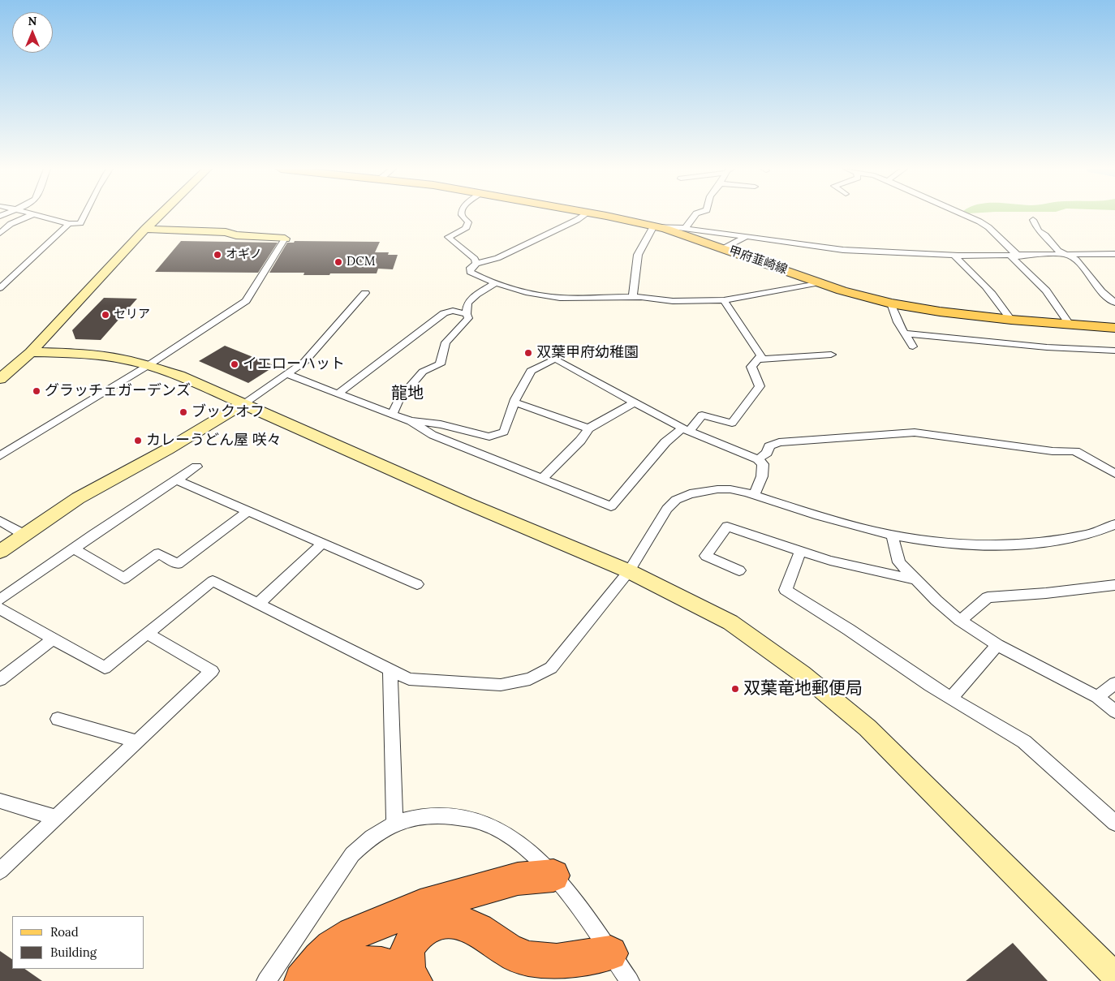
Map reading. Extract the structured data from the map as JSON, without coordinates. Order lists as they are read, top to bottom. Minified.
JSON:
{"streets":{"main road":["甲府韮崎線"]},"districts":["龍地"],"places":["オギノ","DCM","セリア","双葉甲府幼稚園","イエローハット","グラッチェガーデンズ","ブックオフ","カレーうどん屋 咲々","双葉竜地郵便局"],"legend":["Road","Building"],"north":"top"}
